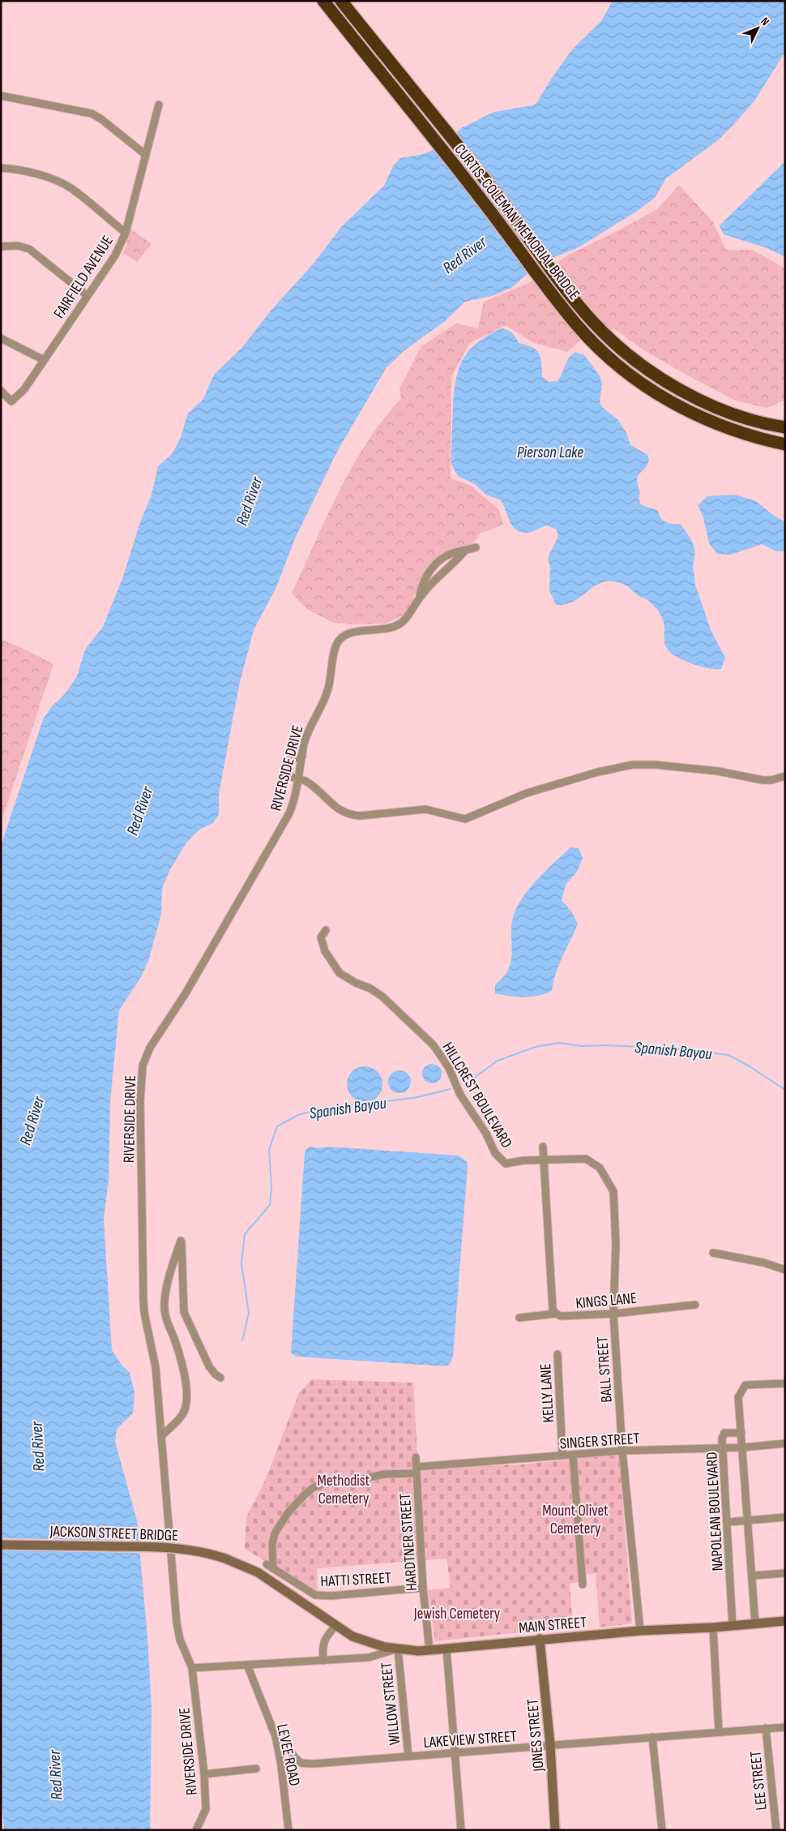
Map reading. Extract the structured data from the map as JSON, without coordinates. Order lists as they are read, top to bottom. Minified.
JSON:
{"streets":{"highway":["CURTIS-COLEMAN MEMORIAL BRIDGE"],"main road":["JACKSON STREET BRIDGE","MAIN STREET","JONES STREET"],"street":["FAIRFIELD AVENUE","RIVERSIDE DRIVE","HILLCREST BOULEVARD","KINGS LANE","BALL STREET","KELLY LANE","SINGER STREET","NAPOLEAN BOULEVARD","HARDTNER STREET","HATTI STREET","WILLOW STREET","LAKEVIEW STREET","LEVEE ROAD","LEE STREET"]},"crossings":[["HILLCREST BOULEVARD","BALL STREET"],["KINGS LANE","BALL STREET"],["BALL STREET","SINGER STREET"],["BALL STREET","MAIN STREET"],["KELLY LANE","SINGER STREET"],["SINGER STREET","NAPOLEAN BOULEVARD"],["SINGER STREET","HARDTNER STREET"],["SINGER STREET","HATTI STREET"],["NAPOLEAN BOULEVARD","MAIN STREET"],["JACKSON STREET BRIDGE","MAIN STREET"],["HARDTNER STREET","HATTI STREET"],["HARDTNER STREET","MAIN STREET"],["MAIN STREET","WILLOW STREET"],["MAIN STREET","JONES STREET"],["WILLOW STREET","LAKEVIEW STREET"],["JONES STREET","LAKEVIEW STREET"],["LAKEVIEW STREET","LEVEE ROAD"],["LAKEVIEW STREET","LEE STREET"]],"water":["Red River","Pierson Lake","Spanish Bayou"],"parks":["Methodist Cemetery","Mount Olivet Cemetery","Jewish Cemetery"],"north":"top right"}
